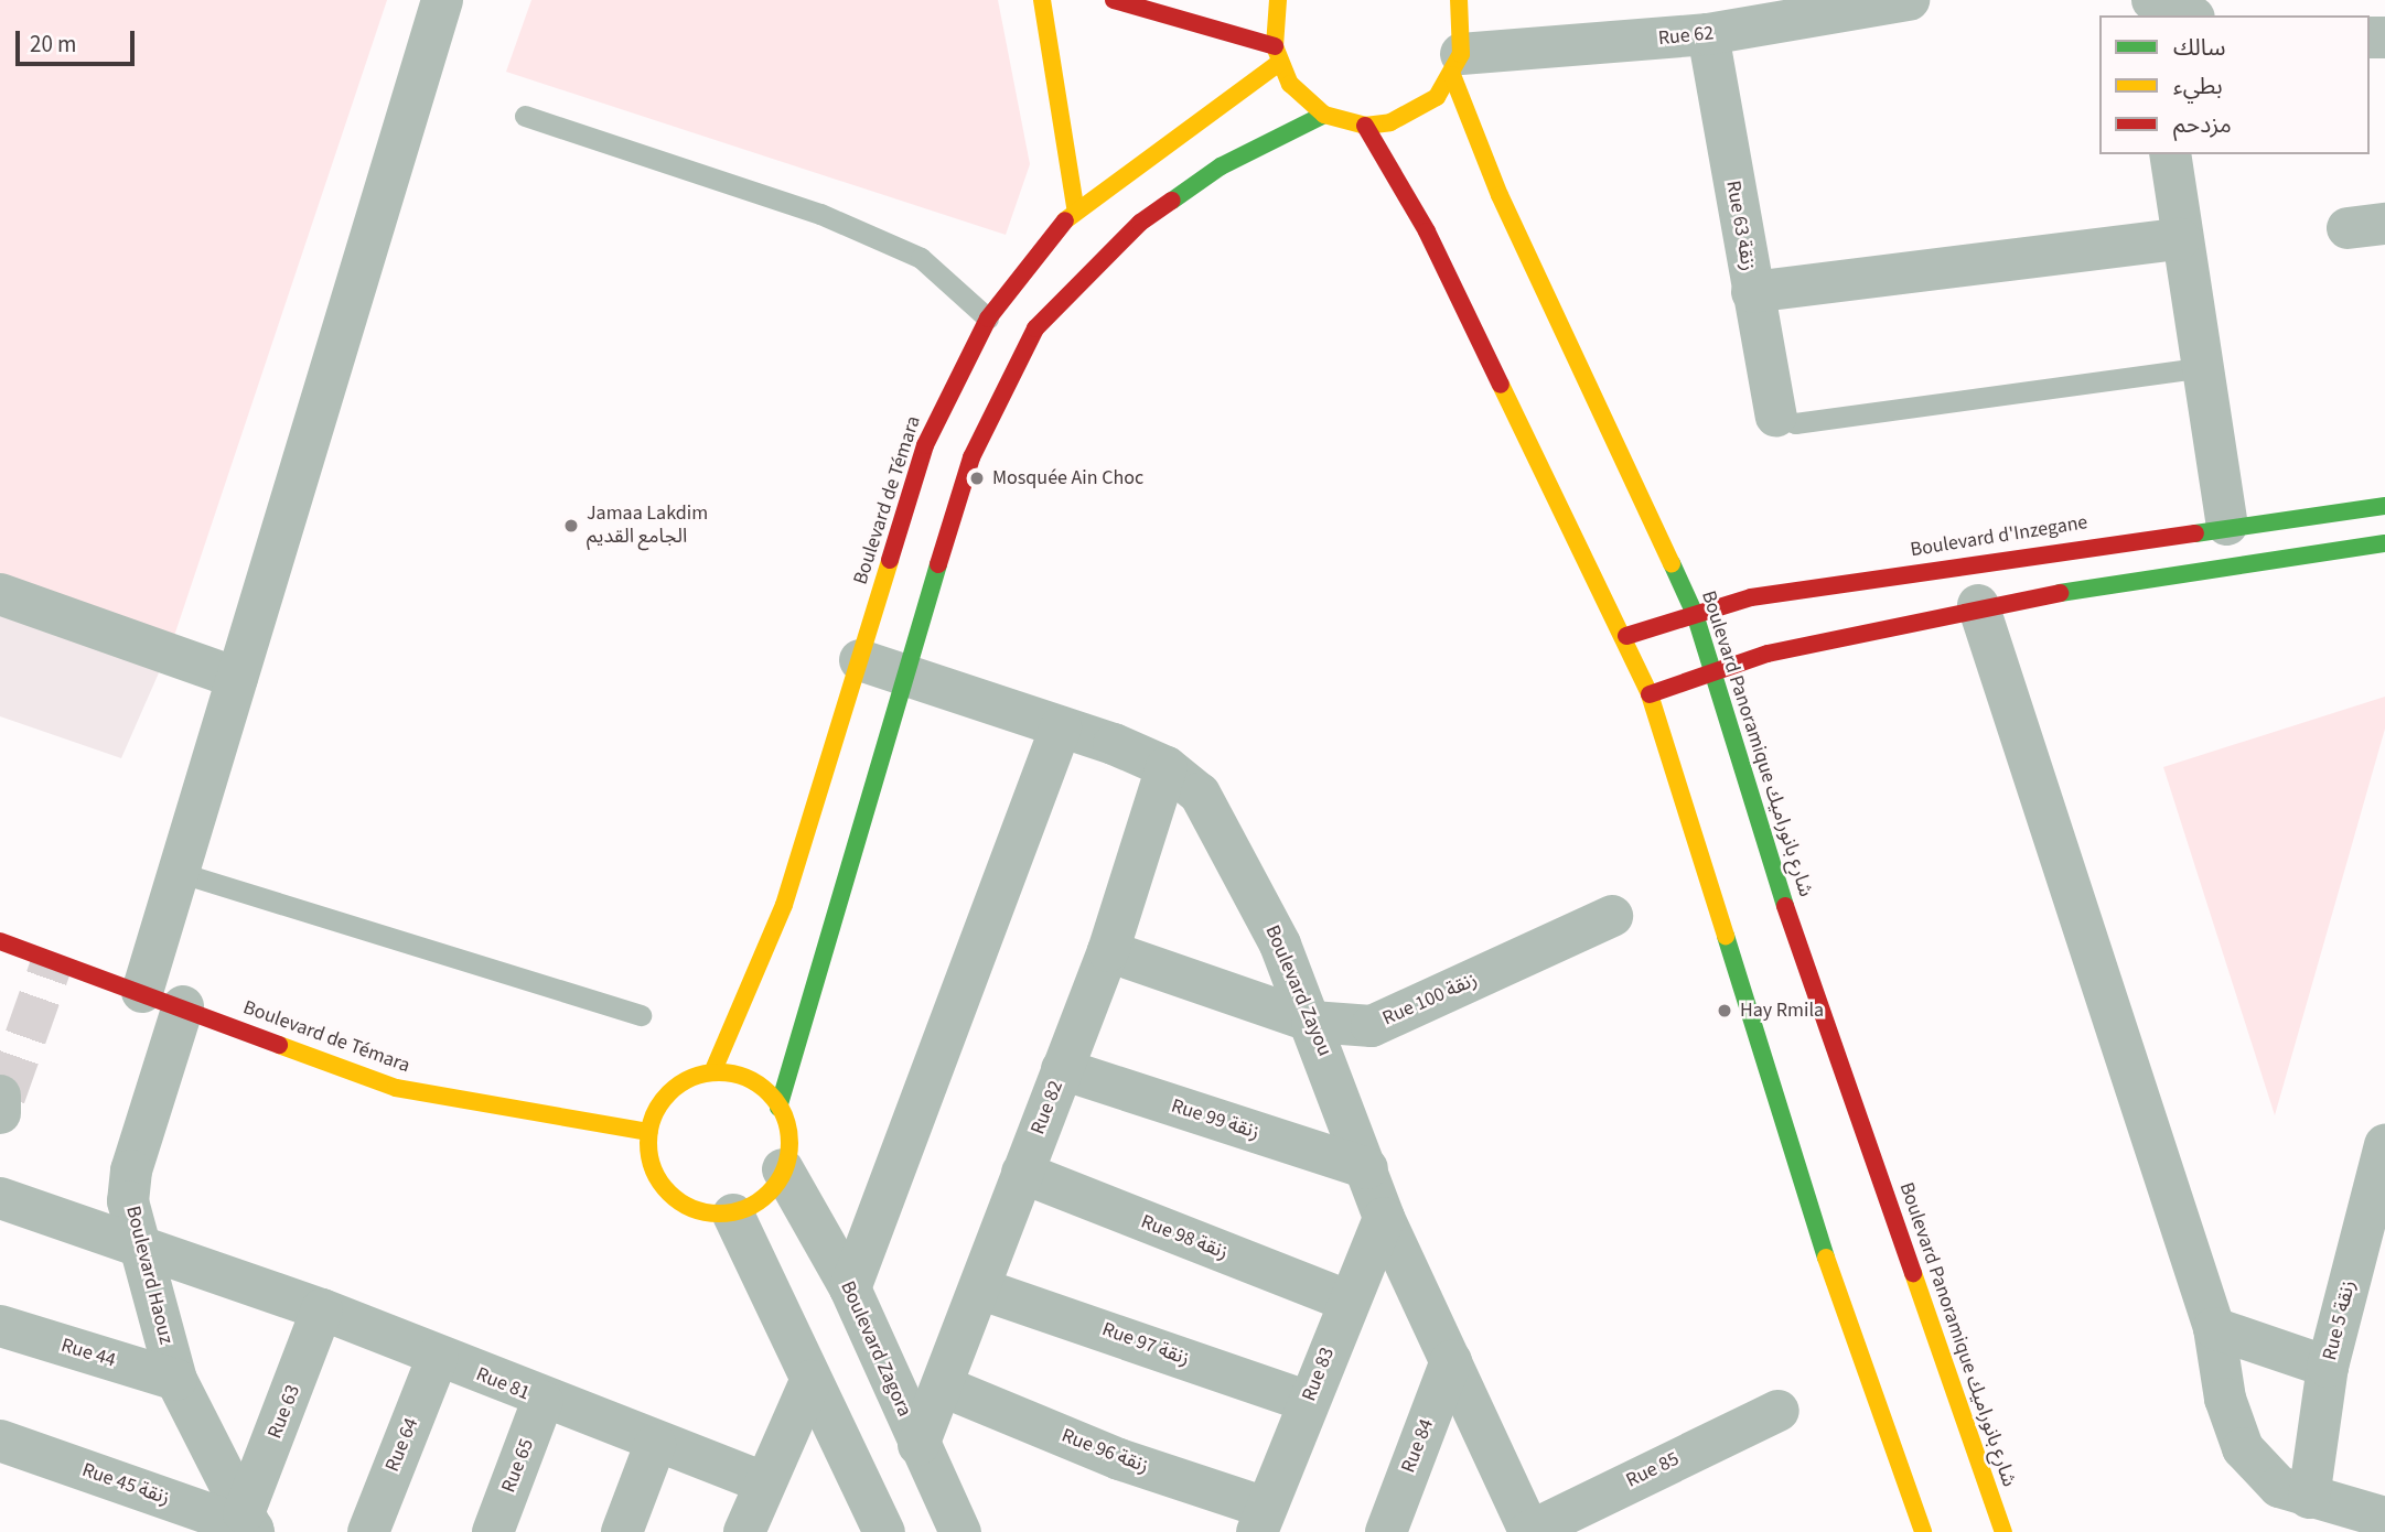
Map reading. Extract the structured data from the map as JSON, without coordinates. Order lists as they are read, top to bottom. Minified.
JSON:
{"streets":{"street":["Rue 62","Rue 63 زنقة","Boulevard de Témara","Boulevard d'Inzegane","Boulevard Panoramique شارع بانوراميك","Boulevard Zayou","Rue 100 زنقة","Rue 82","Rue 99 زنقة","Rue 98 زنقة","Boulevard Haouz","Rue 5 زنقة","Rue 97 زنقة","Boulevard Zagora","Rue 44","Rue 83","Rue 81","Rue 63","Rue 64","Rue 84","Rue 96 زنقة","Rue 65","Rue 85","Rue 45 زنقة"]},"crossings":[["Rue 62","Rue 63 زنقة"],["Rue 62","Boulevard Panoramique شارع بانوراميك"],["Boulevard de Témara","Boulevard Zayou"],["Boulevard de Témara","Boulevard Haouz"],["Boulevard de Témara","Boulevard Zagora"],["Boulevard d'Inzegane","Boulevard Panoramique شارع بانوراميك"],["Boulevard Zayou","Rue 100 زنقة"],["Boulevard Zayou","Rue 82"],["Boulevard Zayou","Rue 99 زنقة"],["Boulevard Zayou","Rue 83"],["Boulevard Zayou","Rue 84"],["Boulevard Zayou","Rue 85"],["Rue 100 زنقة","Rue 82"],["Rue 82","Rue 99 زنقة"],["Rue 82","Rue 98 زنقة"],["Rue 82","Rue 97 زنقة"],["Rue 82","Boulevard Zagora"],["Rue 82","Rue 96 زنقة"],["Rue 98 زنقة","Rue 83"],["Boulevard Haouz","Rue 44"],["Boulevard Haouz","Rue 81"],["Boulevard Haouz","Rue 63"],["Boulevard Haouz","Rue 45 زنقة"],["Rue 97 زنقة","Rue 83"],["Rue 83","Rue 96 زنقة"],["Rue 81","Rue 63"],["Rue 81","Rue 64"],["Rue 81","Rue 65"],["Rue 63","Rue 45 زنقة"]],"places":["Mosquée Ain Choc","Jamaa Lakdim الجامع القديم","Hay Rmila"],"legend":["سالك","بطيء","مزدحم"],"scale_bar":"20 m"}
